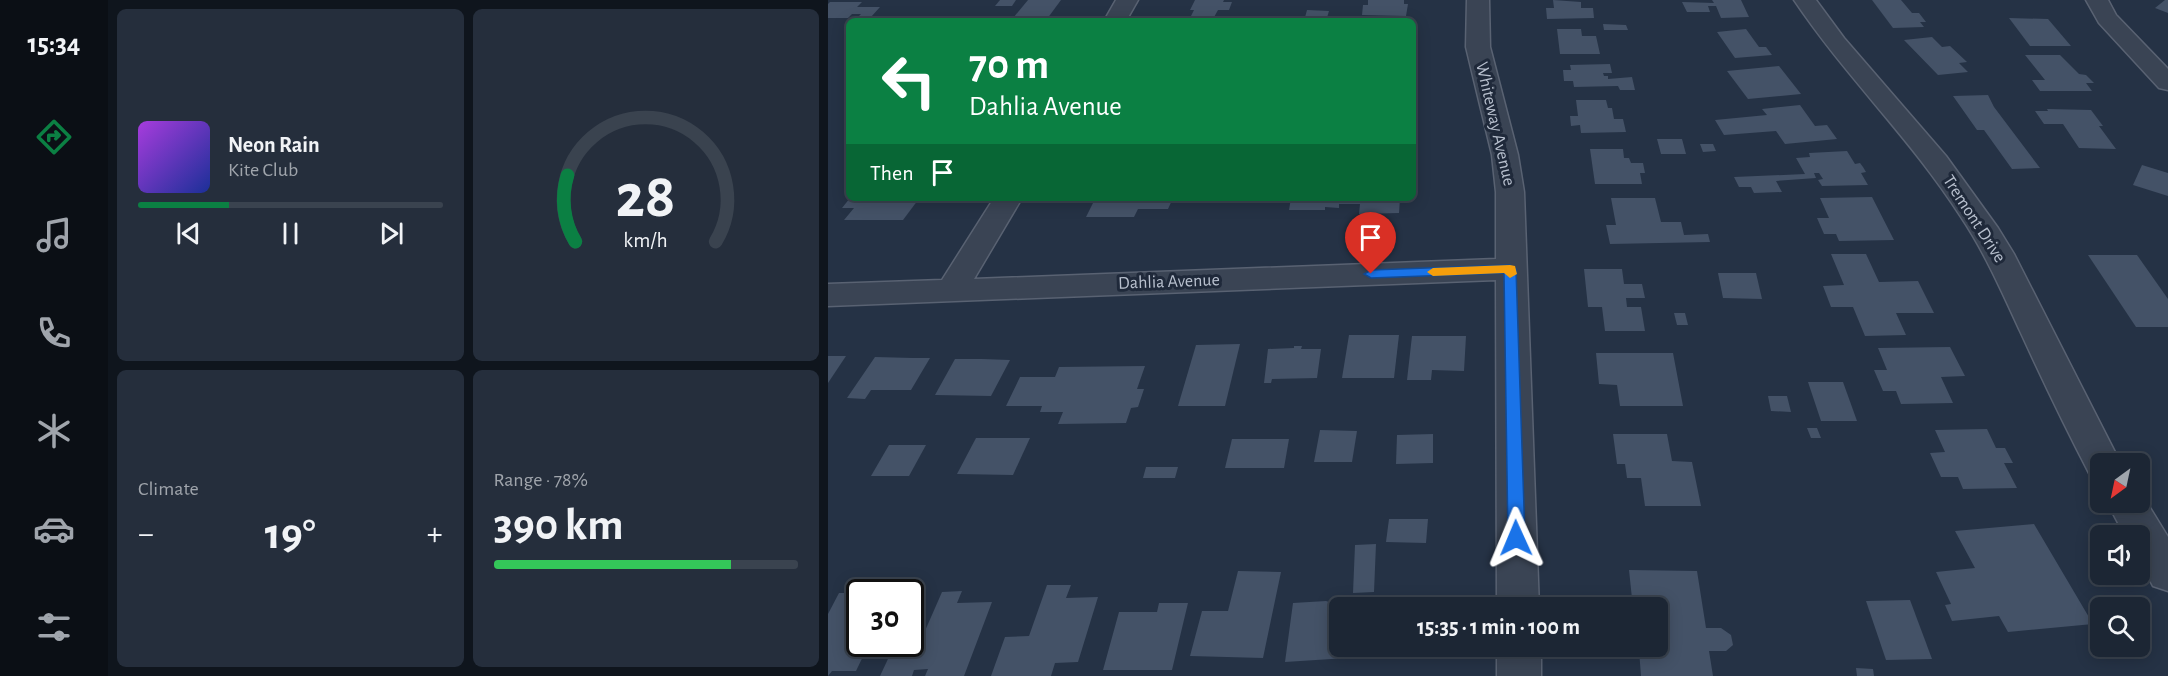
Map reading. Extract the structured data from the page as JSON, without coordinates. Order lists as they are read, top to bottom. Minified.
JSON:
{"streets":{"street":["Whiteway Avenue","Tremont Drive","Dahlia Avenue"]},"crossings":[["Whiteway Avenue","Dahlia Avenue"]],"north":"bottom left","page":{"tabs":"15:34","turn":["70 m","Dahlia Avenue"],"song":["Neon Rain","Kite Club"],"then":"Then","tile":["Climate",["Range · 78%","390 km"]],"heat":["−","19°","+"],"limit":"30","trip":"15:35 · 1 min · 100 m","gauge":["28","km/h"]}}
